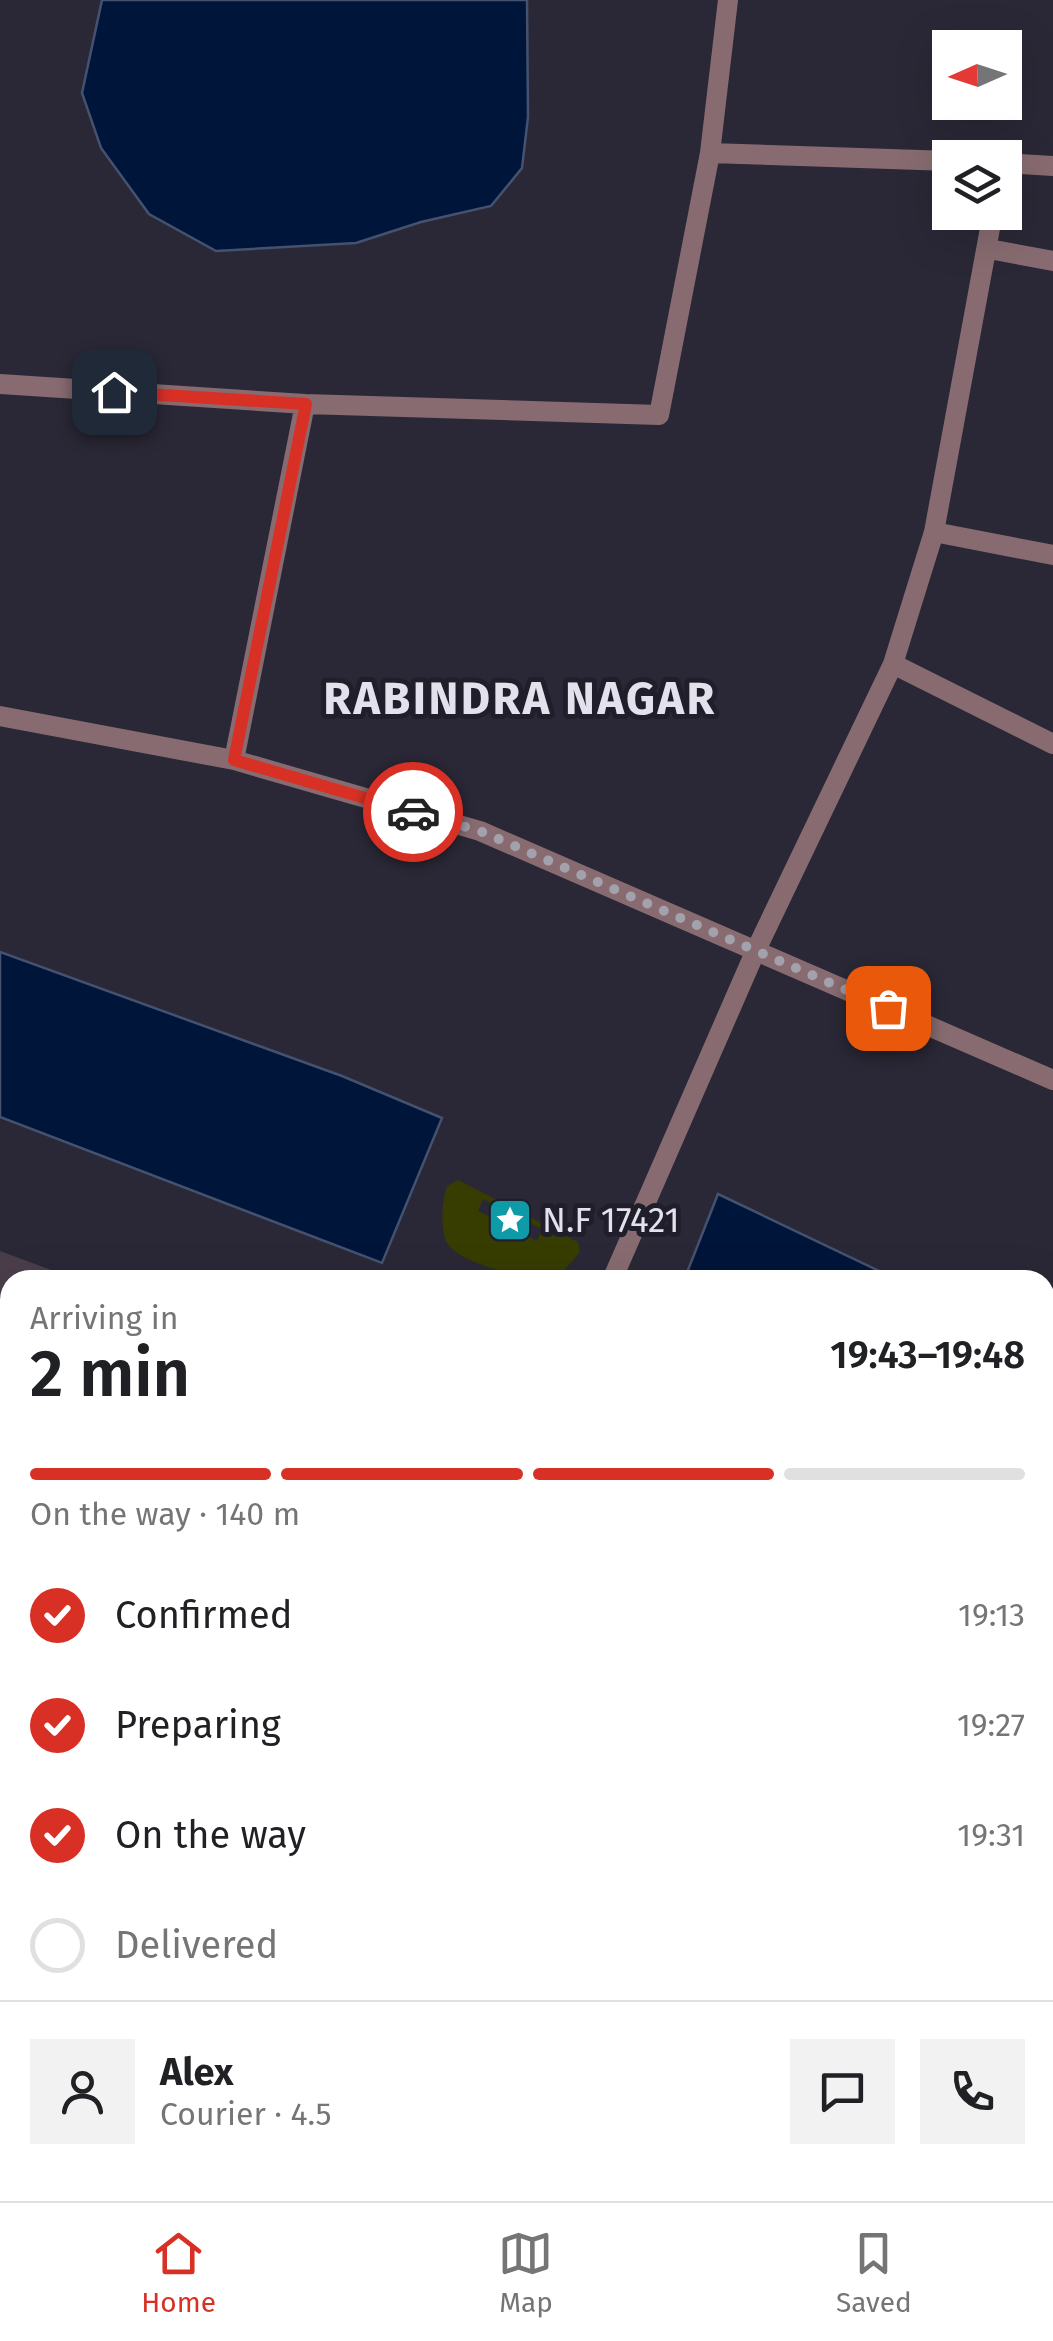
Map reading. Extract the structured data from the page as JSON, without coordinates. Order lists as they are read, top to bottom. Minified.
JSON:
{"districts":["RABINDRA NAGAR"],"places":{"place":["N.F 17421"]},"north":"left","page":{"heading":["2 min","Arriving in","19:43–19:48"],"panel":["Alex","Courier · 4.5"],"bar":"On the way · 140 m","list":[["Confirmed","19:13"],["Preparing","19:27"],["On the way","19:31"],"Delivered"],"tabs":["Home","Map","Saved"]}}
